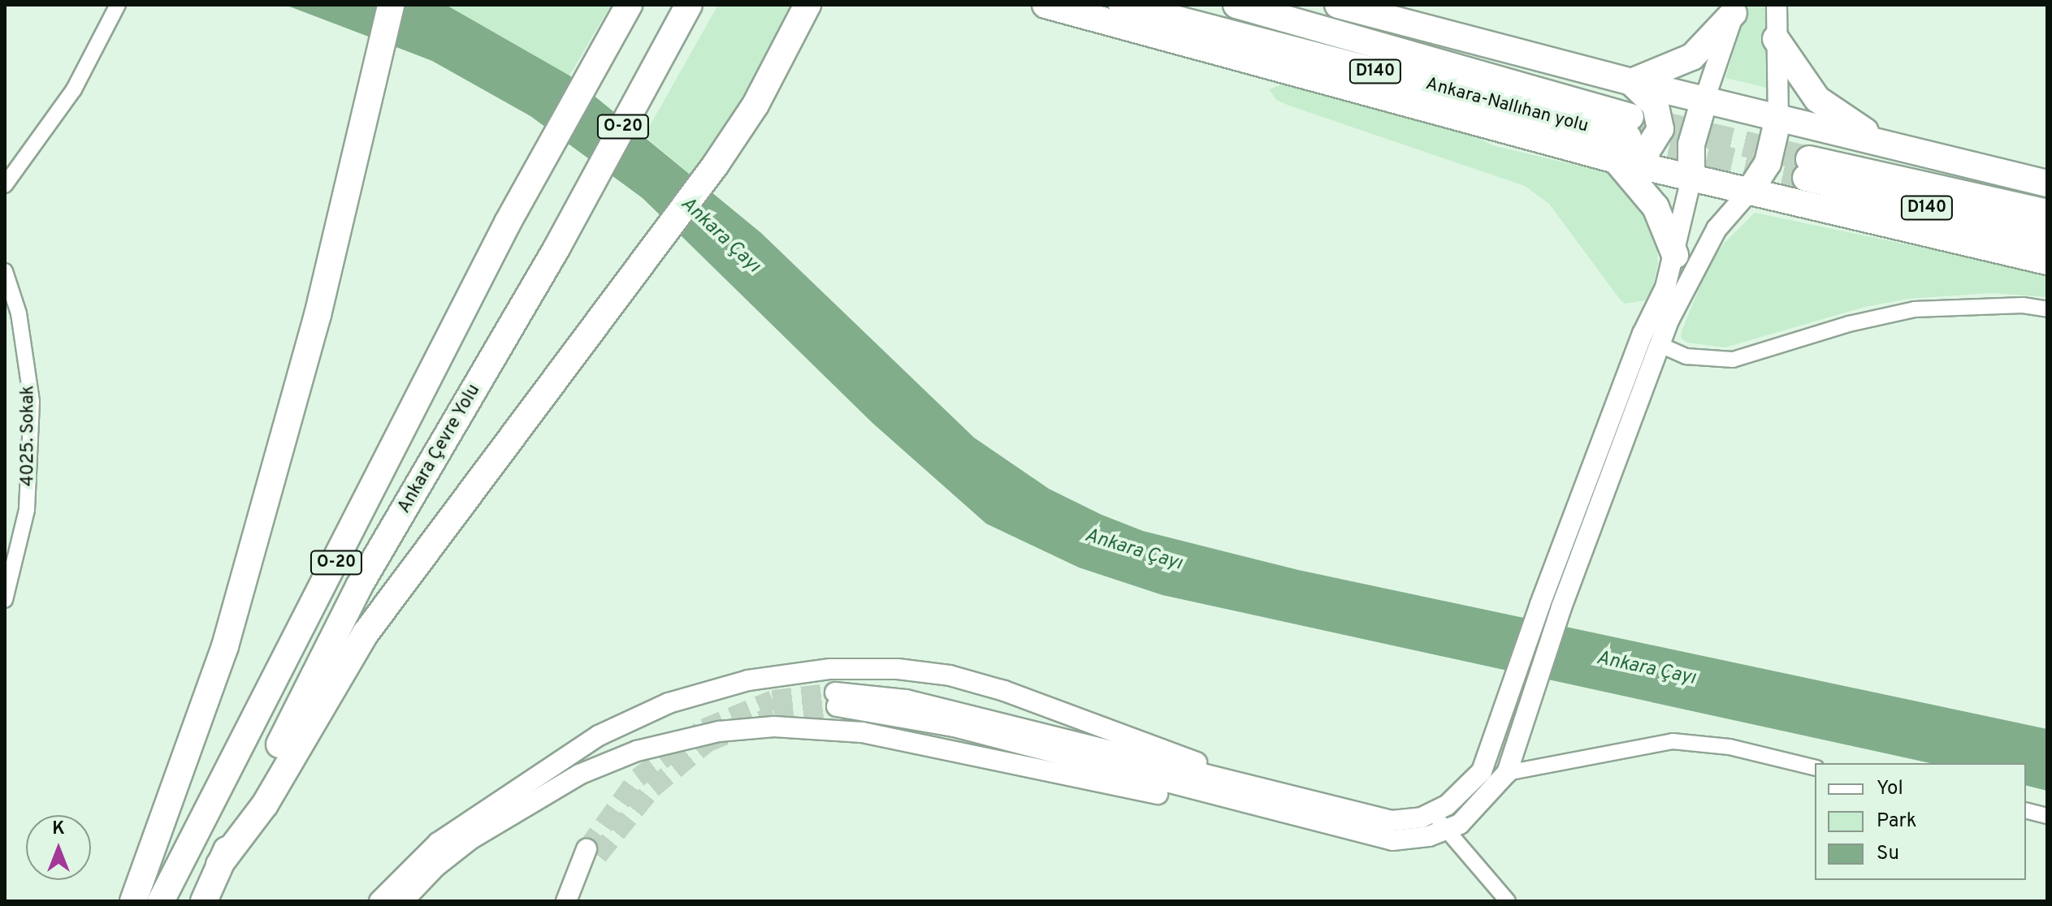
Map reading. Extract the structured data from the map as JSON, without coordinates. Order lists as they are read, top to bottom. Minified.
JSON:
{"streets":{"highway":["D140","Ankara-Nallıhan yolu","O-20","Ankara Çevre Yolu"],"street":["4025. Sokak"]},"water":["Ankara Çayı"],"legend":["Yol","Park","Su"],"north":"top"}
